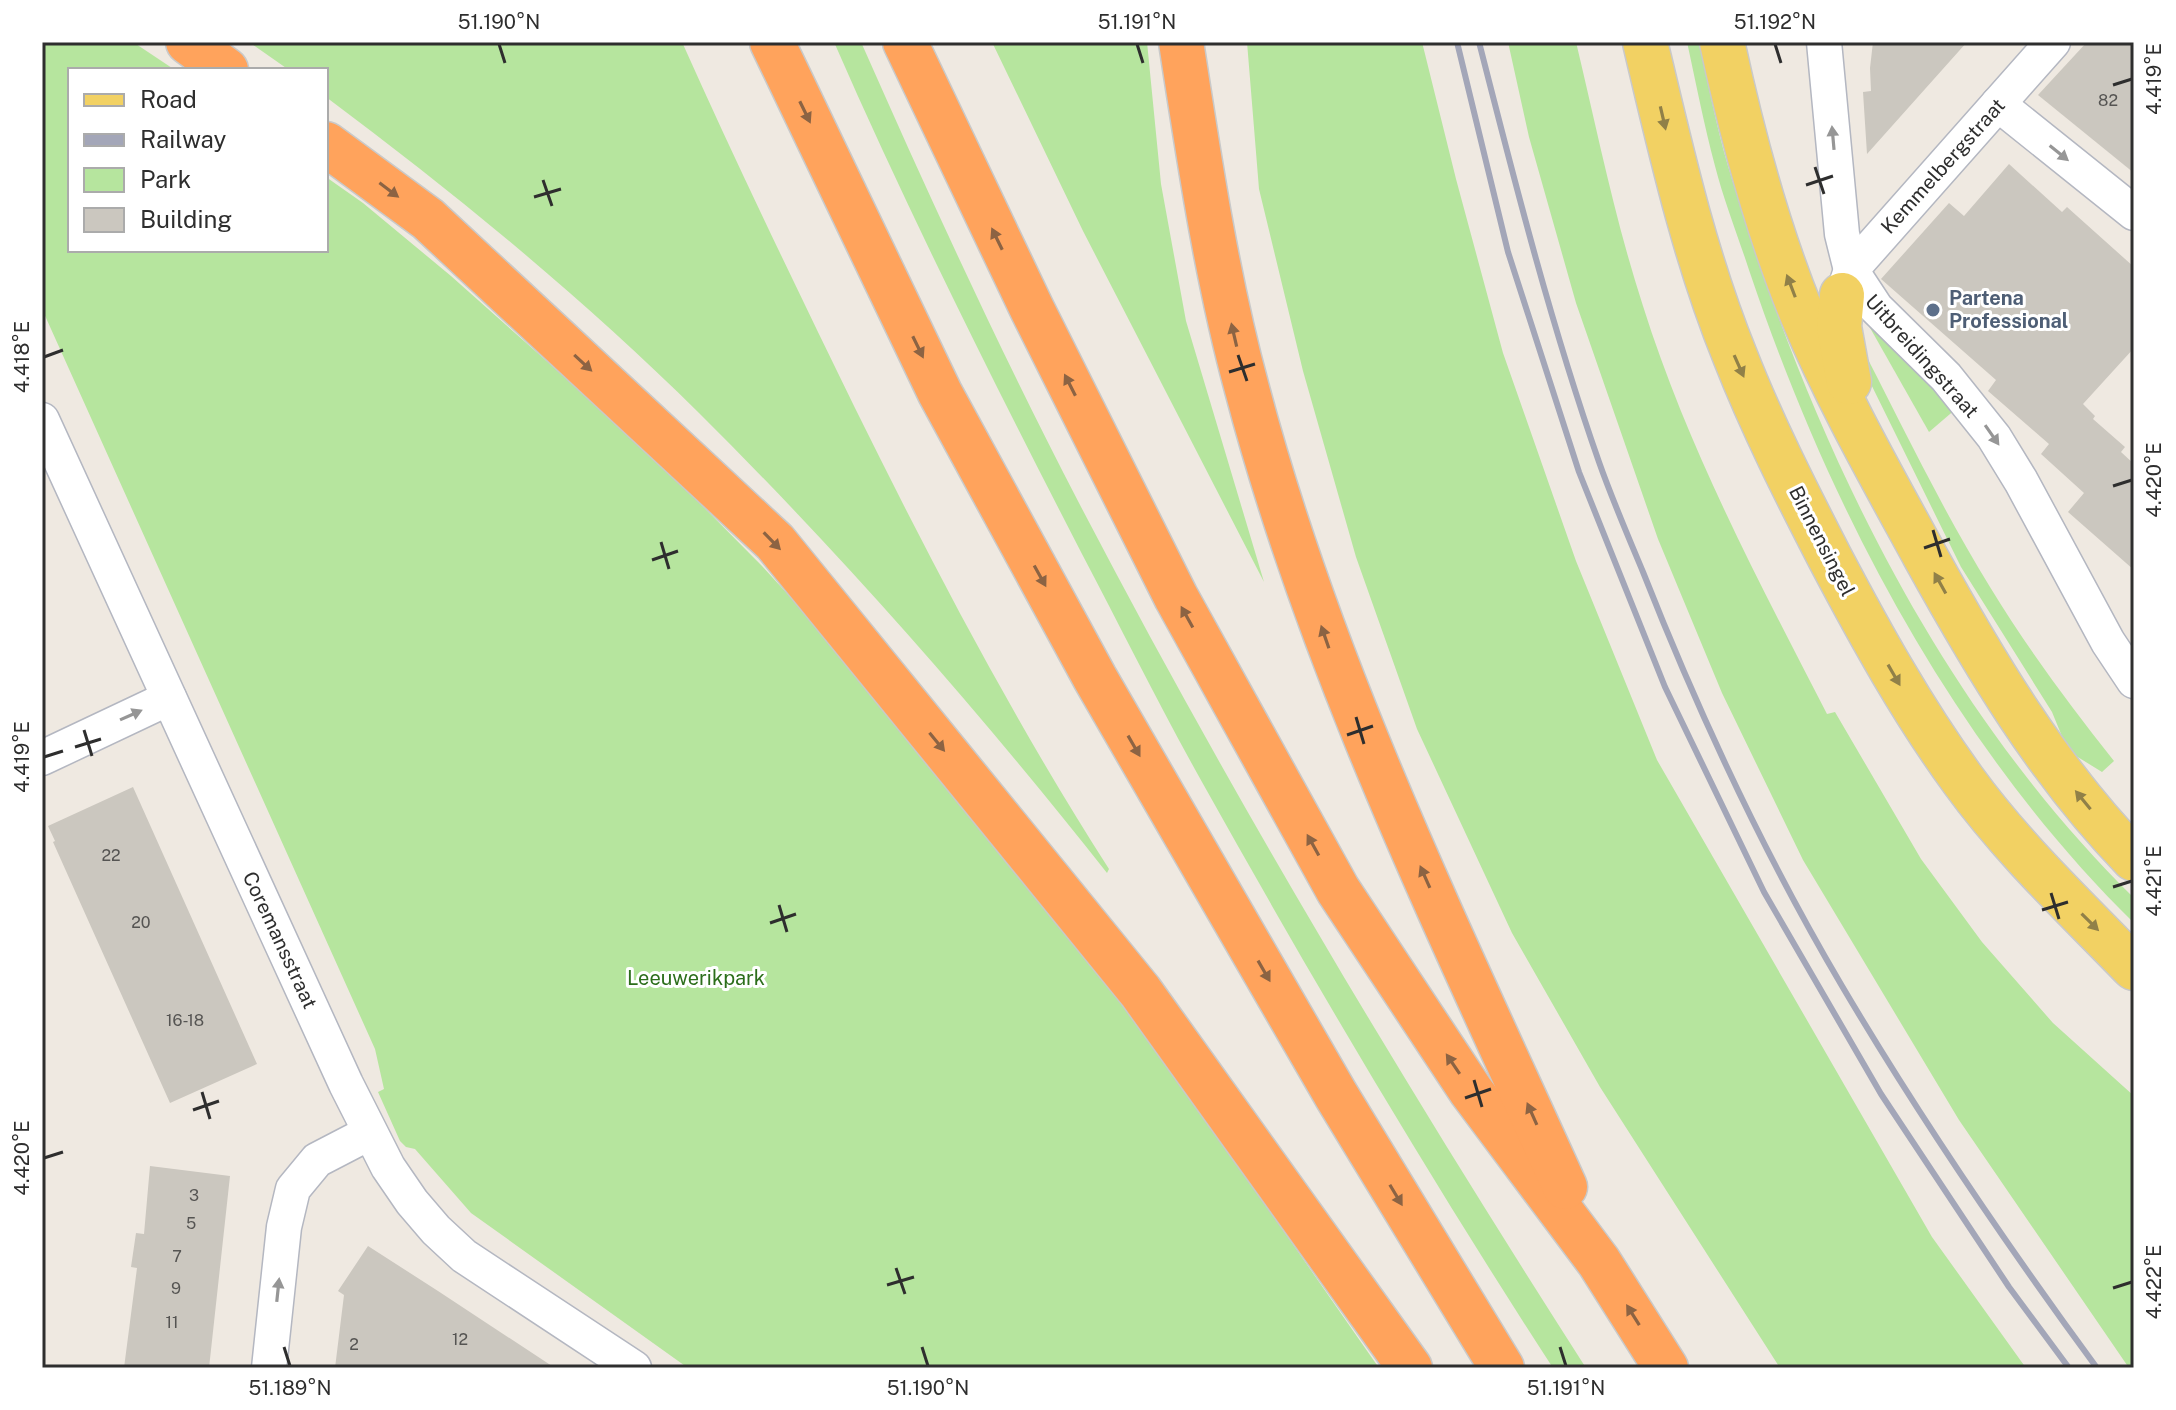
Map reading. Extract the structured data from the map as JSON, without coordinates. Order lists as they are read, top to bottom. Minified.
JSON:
{"streets":{"main road":["Binnensingel"],"street":["Kemmelbergstraat","Uitbreidingstraat","Coremansstraat"]},"crossings":[["Kemmelbergstraat","Uitbreidingstraat"]],"parks":["Leeuwerikpark"],"places":["Partena Professional"],"house_numbers":["82","22","20","16-18","3","5","7","9","11","12","2"],"legend":["Road","Railway","Park","Building"],"coordinates":["51.190°N","51.191°N","51.192°N","4.419°E","4.418°E","4.420°E","4.421°E","4.422°E","51.189°N"]}
